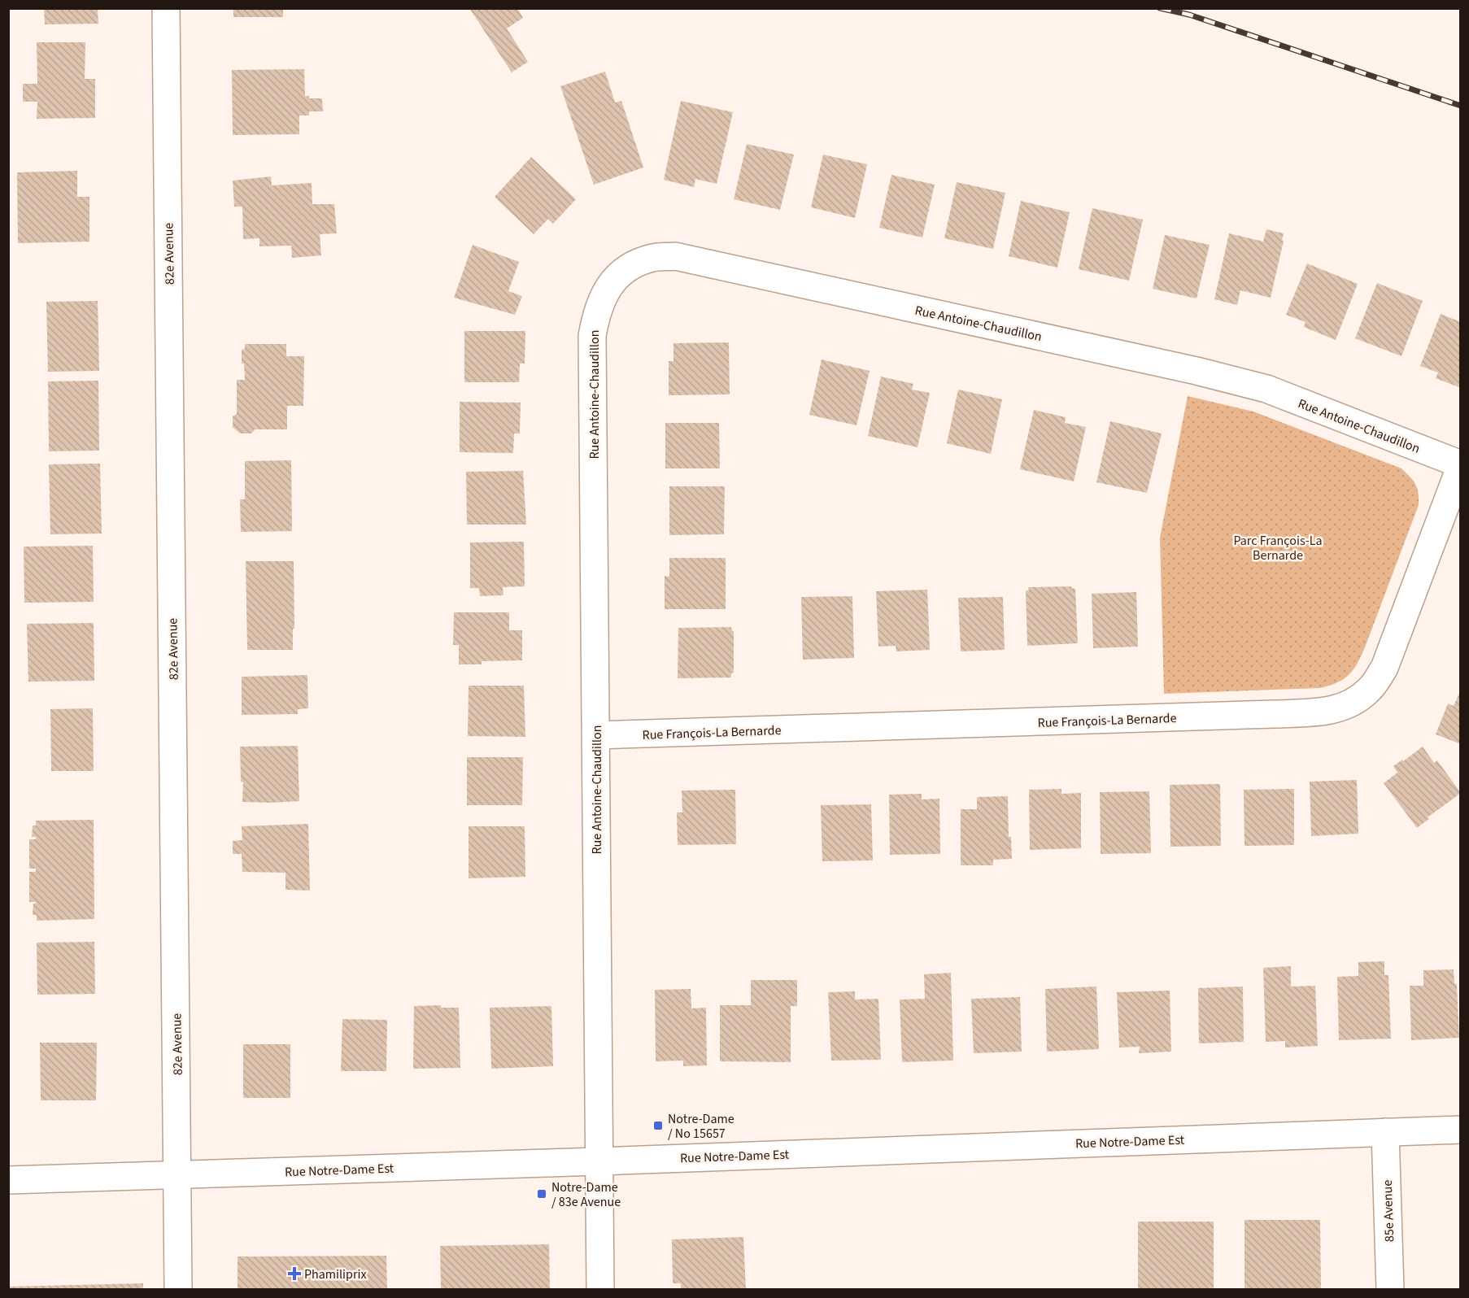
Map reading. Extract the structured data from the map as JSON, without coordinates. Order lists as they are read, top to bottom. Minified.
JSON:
{"streets":{"street":["82e Avenue","Rue Antoine-Chaudillon","Rue François-La Bernarde","Rue Notre-Dame Est","85e Avenue"]},"crossings":[["82e Avenue","Rue Notre-Dame Est"],["Rue Antoine-Chaudillon","Rue François-La Bernarde"],["Rue Antoine-Chaudillon","Rue Notre-Dame Est"],["Rue Notre-Dame Est","85e Avenue"]],"parks":["Parc François-La Bernarde"],"places":{"transit":["Notre-Dame / No 15657","Notre-Dame / 83e Avenue"],"health":["Phamiliprix"]}}
